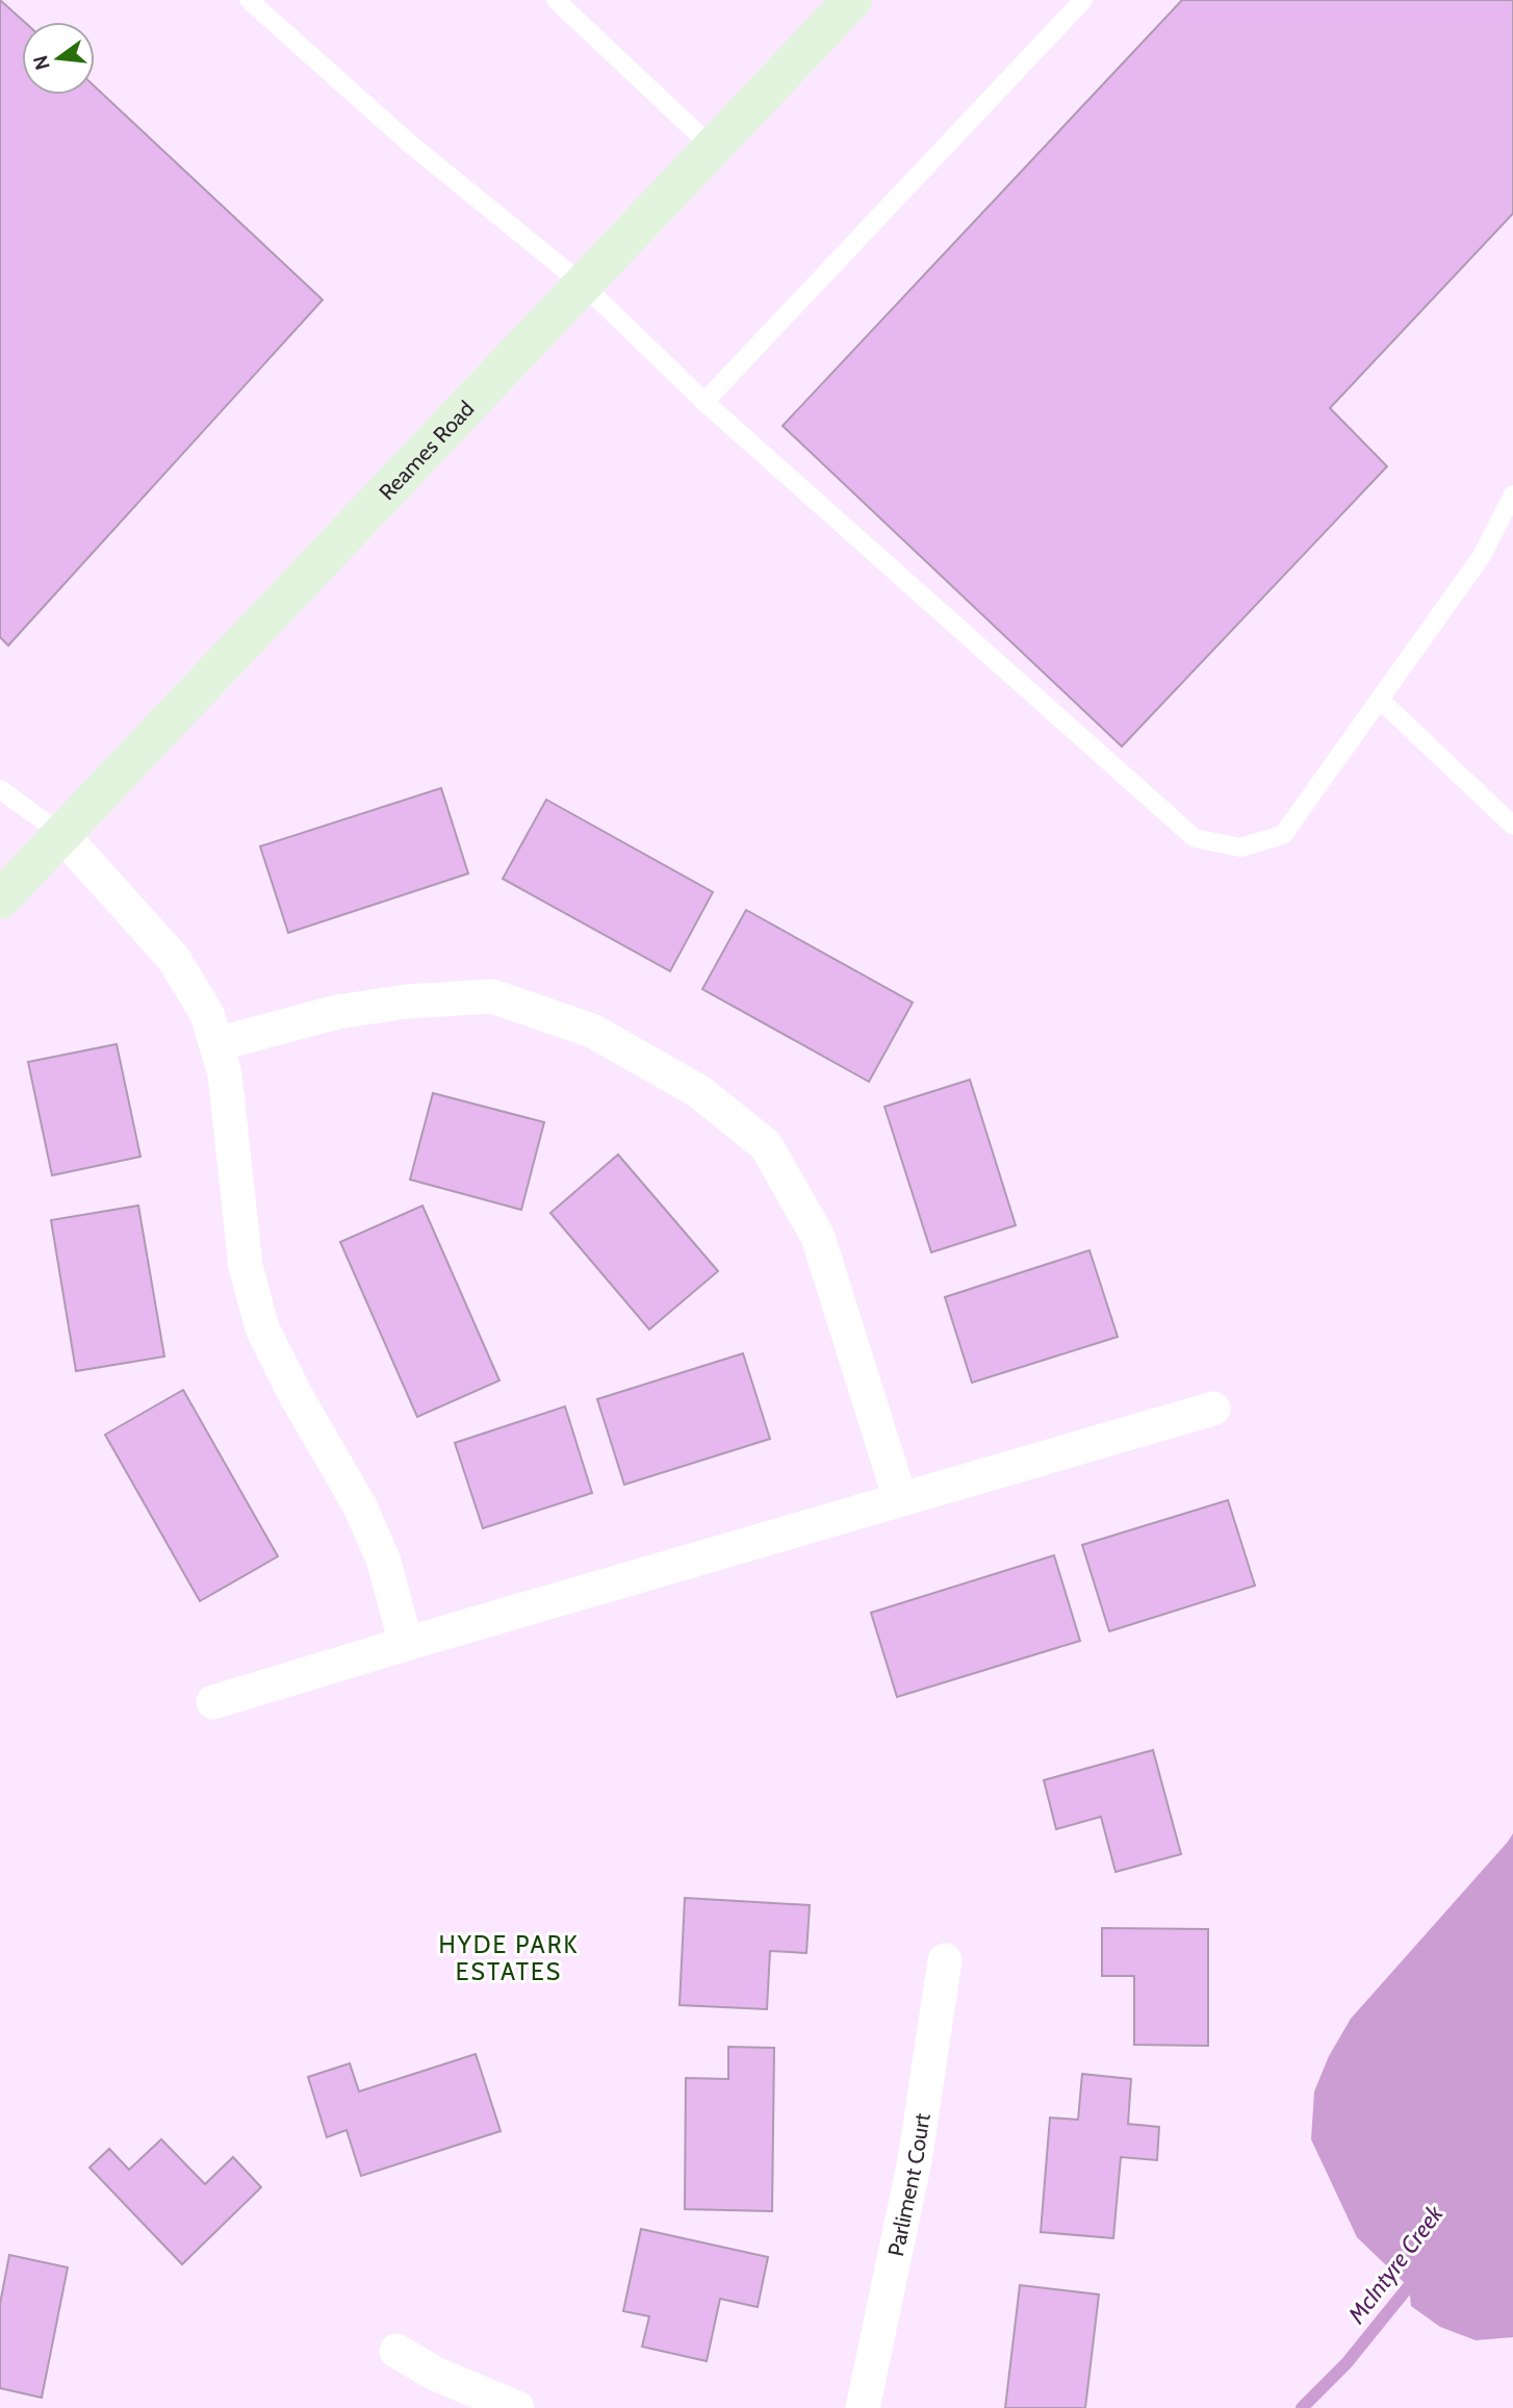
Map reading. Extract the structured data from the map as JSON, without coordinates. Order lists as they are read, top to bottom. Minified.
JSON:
{"streets":{"main road":["Reames Road"],"street":["Parliment Court"]},"districts":["HYDE PARK ESTATES"],"water":["McIntyre Creek"],"north":"left"}
